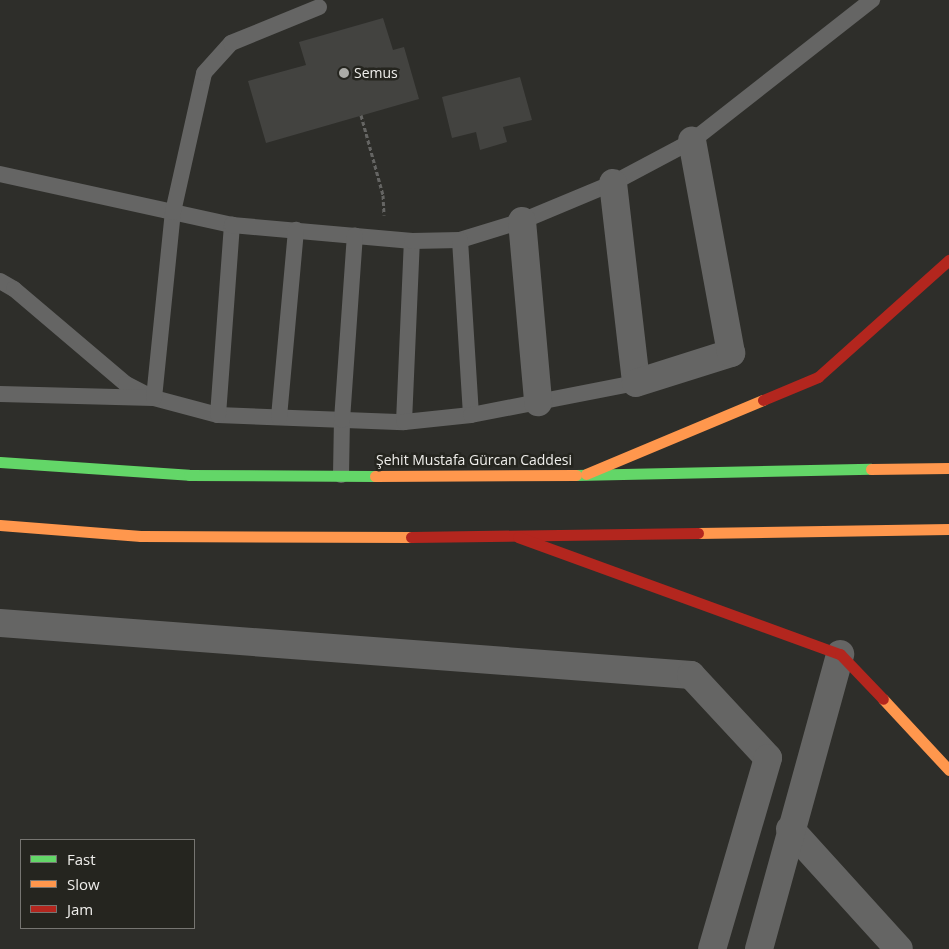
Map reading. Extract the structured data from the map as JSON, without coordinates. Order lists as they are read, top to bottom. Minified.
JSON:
{"streets":{"main road":["Şehit Mustafa Gürcan Caddesi"]},"places":["Semus"],"legend":["Fast","Slow","Jam"]}
